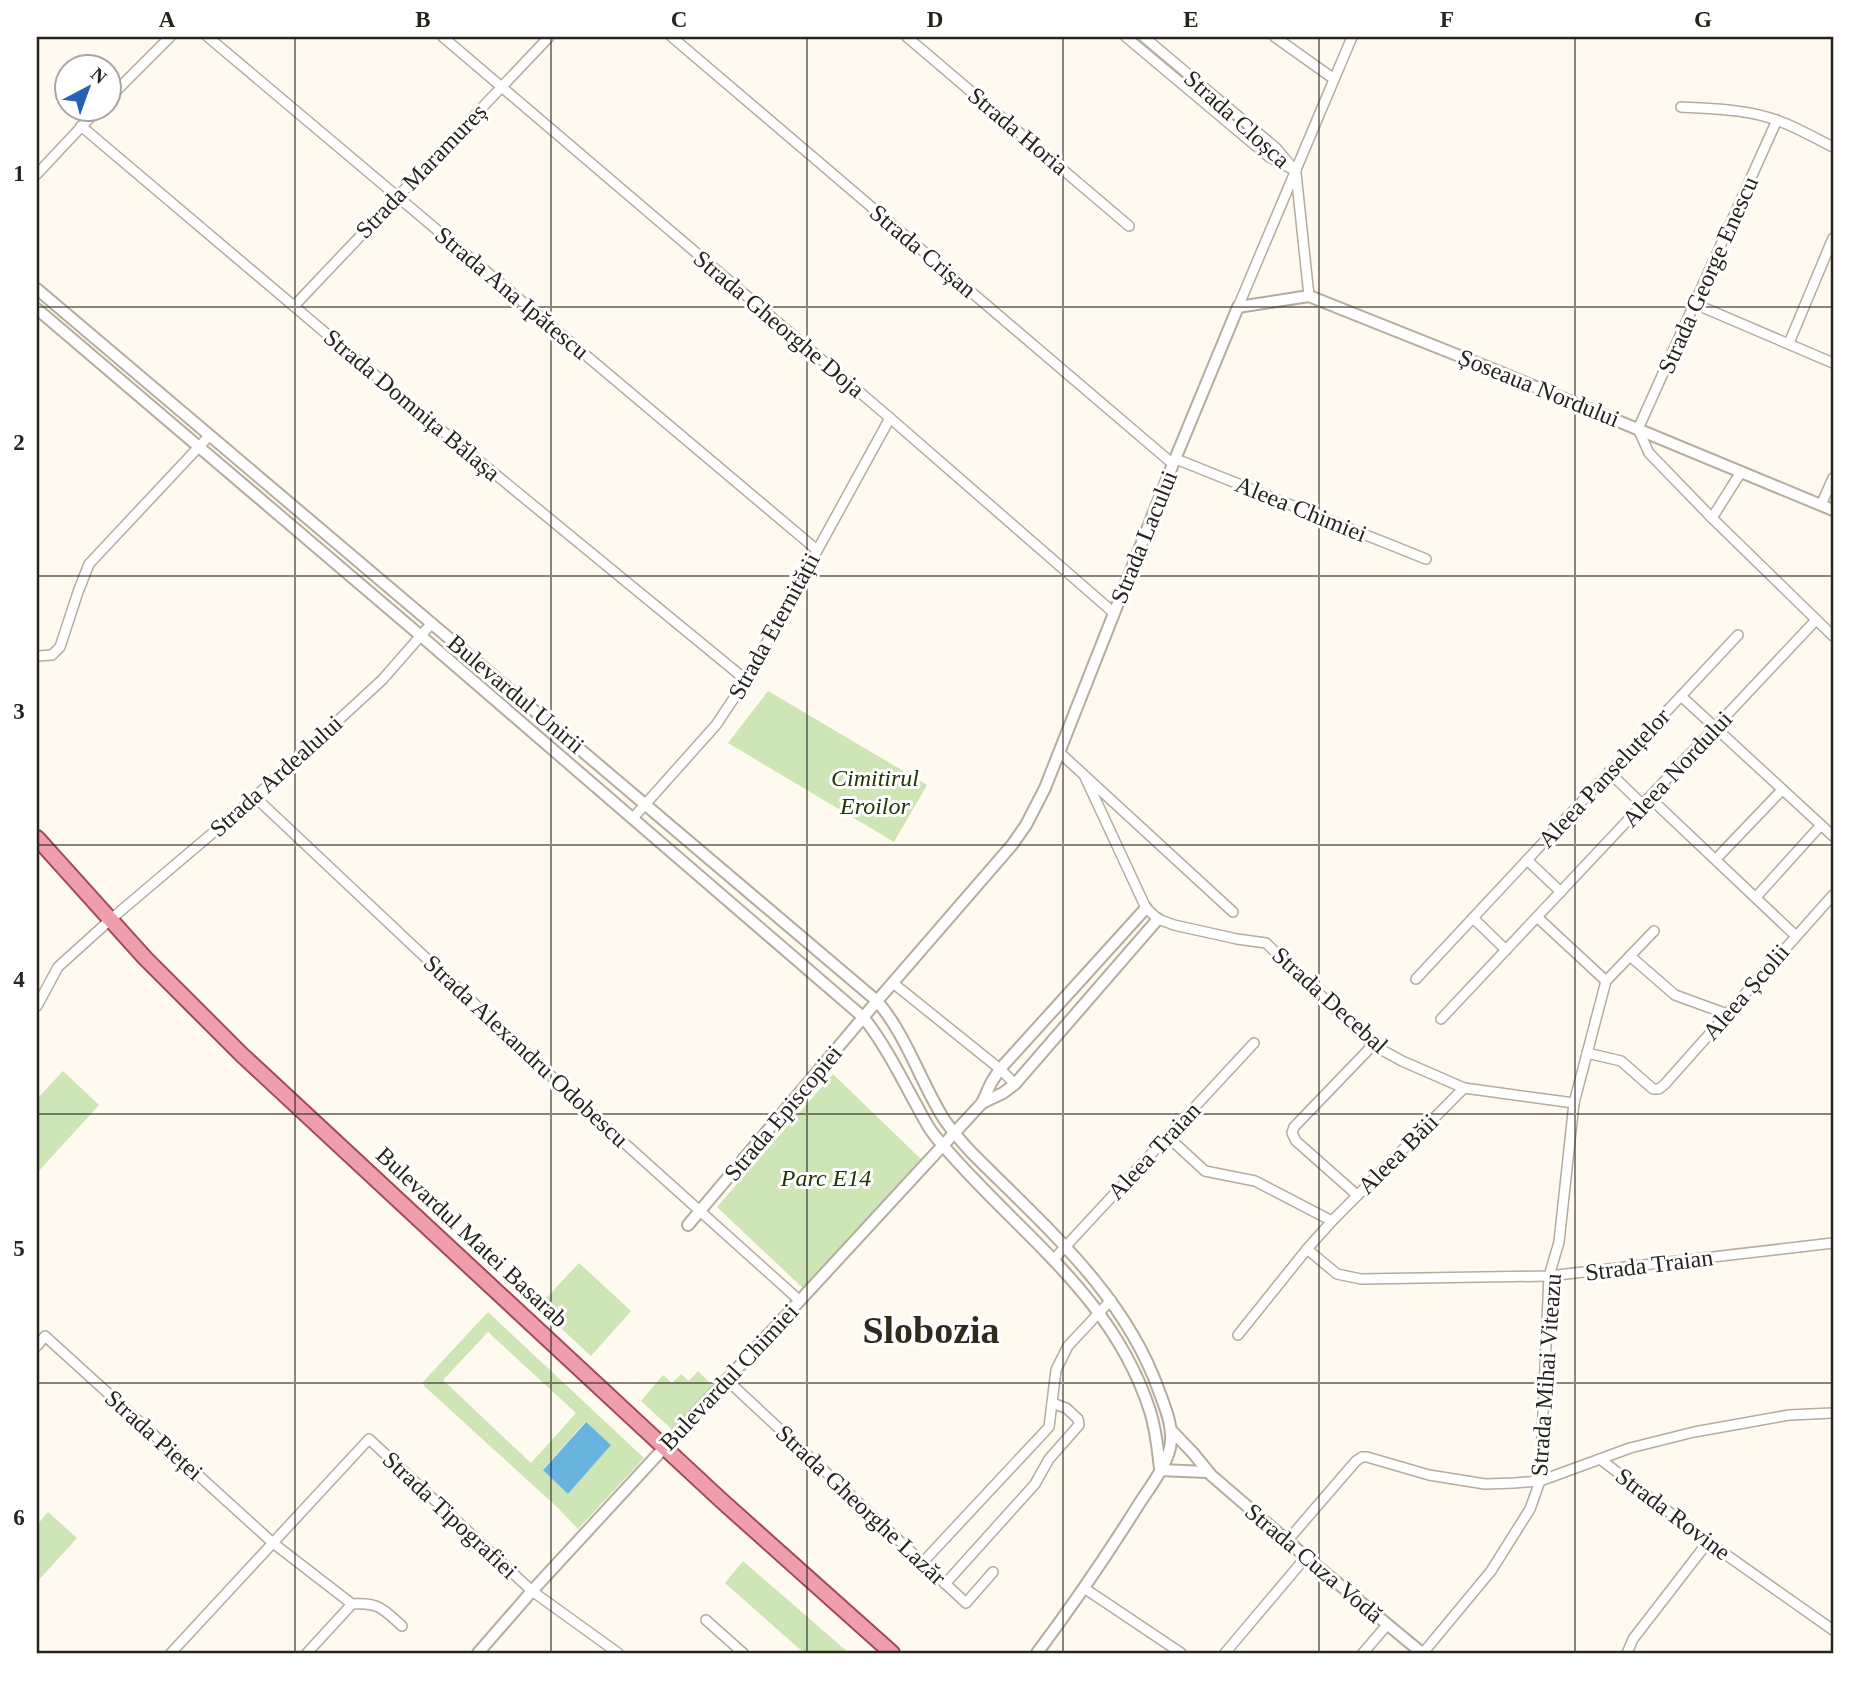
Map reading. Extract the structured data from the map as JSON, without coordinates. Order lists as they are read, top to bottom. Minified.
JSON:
{"streets":{"main road":["Bulevardul Matei Basarab"],"street":["Strada Cloșca","Strada Horia","Strada Maramureș","Strada Crișan","Strada George Enescu","Strada Ana Ipătescu","Strada Gheorghe Doja","Șoseaua Nordului","Strada Domnița Bălașa","Aleea Chimiei","Strada Lacului","Strada Eternității","Bulevardul Unirii","Aleea Nordului","Strada Ardealului","Aleea Panseluțelor","Aleea Școlii","Strada Decebal","Strada Alexandru Odobescu","Strada Episcopiei","Aleea Traian","Aleea Băii","Strada Traian","Strada Mihai Viteazu","Bulevardul Chimiei","Strada Pieței","Strada Gheorghe Lazăr","Strada Rovine","Strada Tipografiei","Strada Cuza Vodă"]},"crossings":[["Strada Cloșca","Strada Lacului"],["Strada Maramureș","Strada Ana Ipătescu"],["Strada Maramureș","Strada Gheorghe Doja"],["Strada Maramureș","Strada Domnița Bălașa"],["Strada Crișan","Aleea Chimiei"],["Strada Crișan","Strada Lacului"],["Strada George Enescu","Șoseaua Nordului"],["Strada Ana Ipătescu","Strada Eternității"],["Strada Gheorghe Doja","Strada Lacului"],["Strada Gheorghe Doja","Strada Eternității"],["Strada Domnița Bălașa","Strada Eternității"],["Aleea Chimiei","Strada Lacului"],["Strada Lacului","Bulevardul Unirii"],["Strada Lacului","Strada Decebal"],["Strada Lacului","Strada Episcopiei"],["Strada Eternității","Bulevardul Unirii"],["Bulevardul Unirii","Strada Ardealului"],["Bulevardul Unirii","Strada Episcopiei"],["Bulevardul Unirii","Aleea Traian"],["Bulevardul Unirii","Bulevardul Chimiei"],["Bulevardul Unirii","Strada Cuza Vodă"],["Aleea Nordului","Aleea Panseluțelor"],["Strada Ardealului","Strada Alexandru Odobescu"],["Strada Ardealului","Bulevardul Matei Basarab"],["Aleea Școlii","Strada Mihai Viteazu"],["Strada Decebal","Aleea Băii"],["Strada Decebal","Strada Mihai Viteazu"],["Strada Decebal","Bulevardul Chimiei"],["Strada Alexandru Odobescu","Strada Episcopiei"],["Strada Alexandru Odobescu","Bulevardul Chimiei"],["Aleea Băii","Strada Traian"],["Bulevardul Matei Basarab","Bulevardul Chimiei"],["Strada Traian","Strada Mihai Viteazu"],["Strada Mihai Viteazu","Strada Rovine"],["Strada Mihai Viteazu","Strada Cuza Vodă"],["Bulevardul Chimiei","Strada Gheorghe Lazăr"],["Bulevardul Chimiei","Strada Tipografiei"],["Strada Pieței","Strada Tipografiei"],["Strada Rovine","Strada Cuza Vodă"]],"districts":["Slobozia"],"parks":["Cimitirul Eroilor","Parc E14"],"north":"top right","grid":{"columns":["A","B","C","D","E","F","G"],"rows":["1","2","3","4","5","6"]}}
